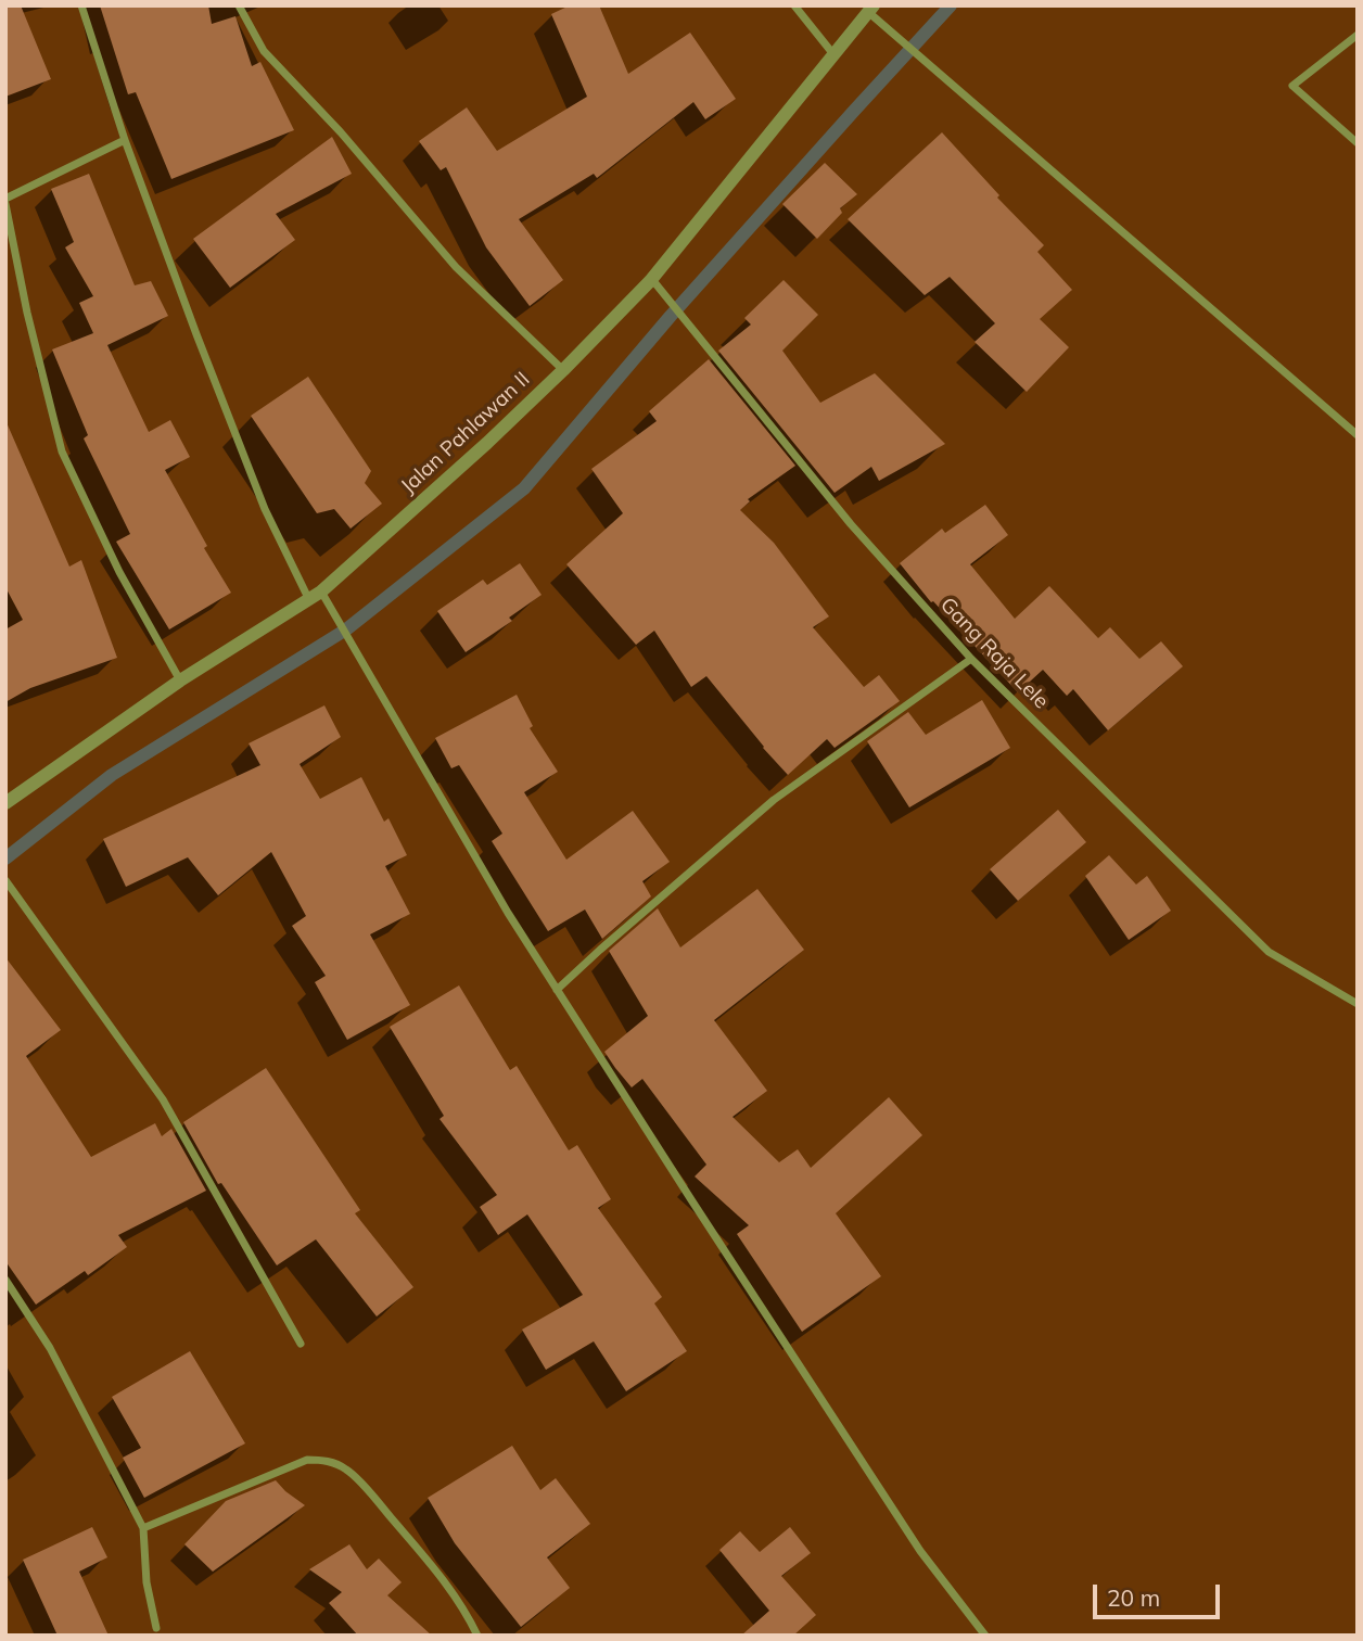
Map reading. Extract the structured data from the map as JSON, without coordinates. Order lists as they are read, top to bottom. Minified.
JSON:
{"streets":{"street":["Jalan Pahlawan II","Gang Raja Lele"]},"crossings":[["Jalan Pahlawan II","Gang Raja Lele"]],"scale_bar":"20 m"}
